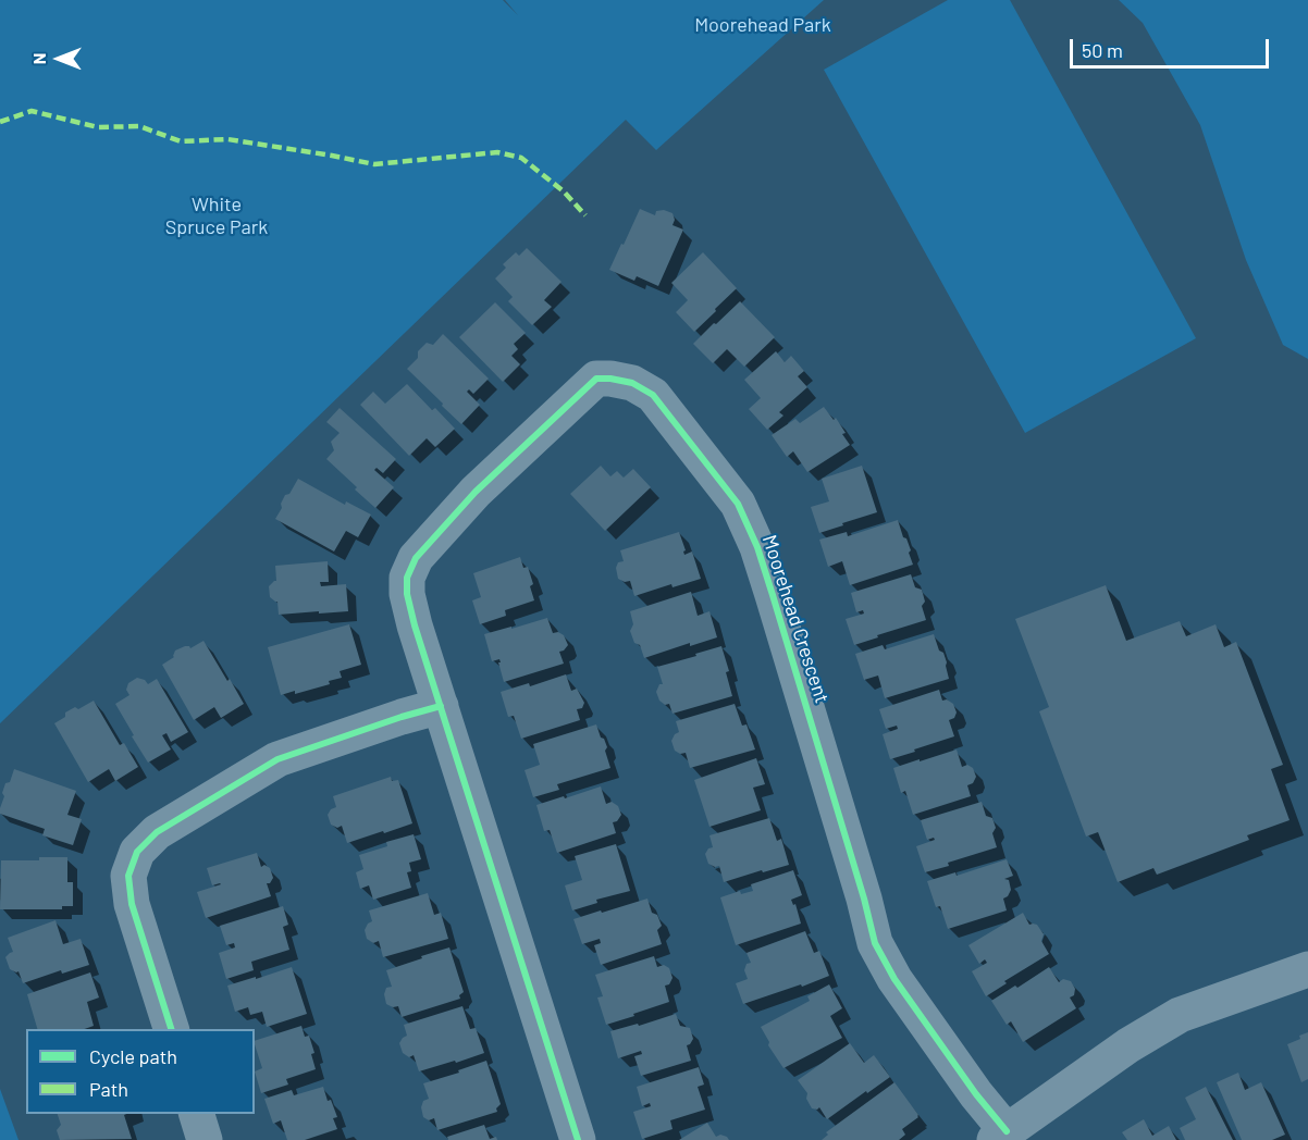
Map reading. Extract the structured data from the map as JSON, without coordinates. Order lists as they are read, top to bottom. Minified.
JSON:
{"streets":{"street":["Moorehead Crescent"]},"parks":["Moorehead Park","White Spruce Park"],"legend":["Cycle path","Path"],"scale_bar":"50 m","north":"left"}
